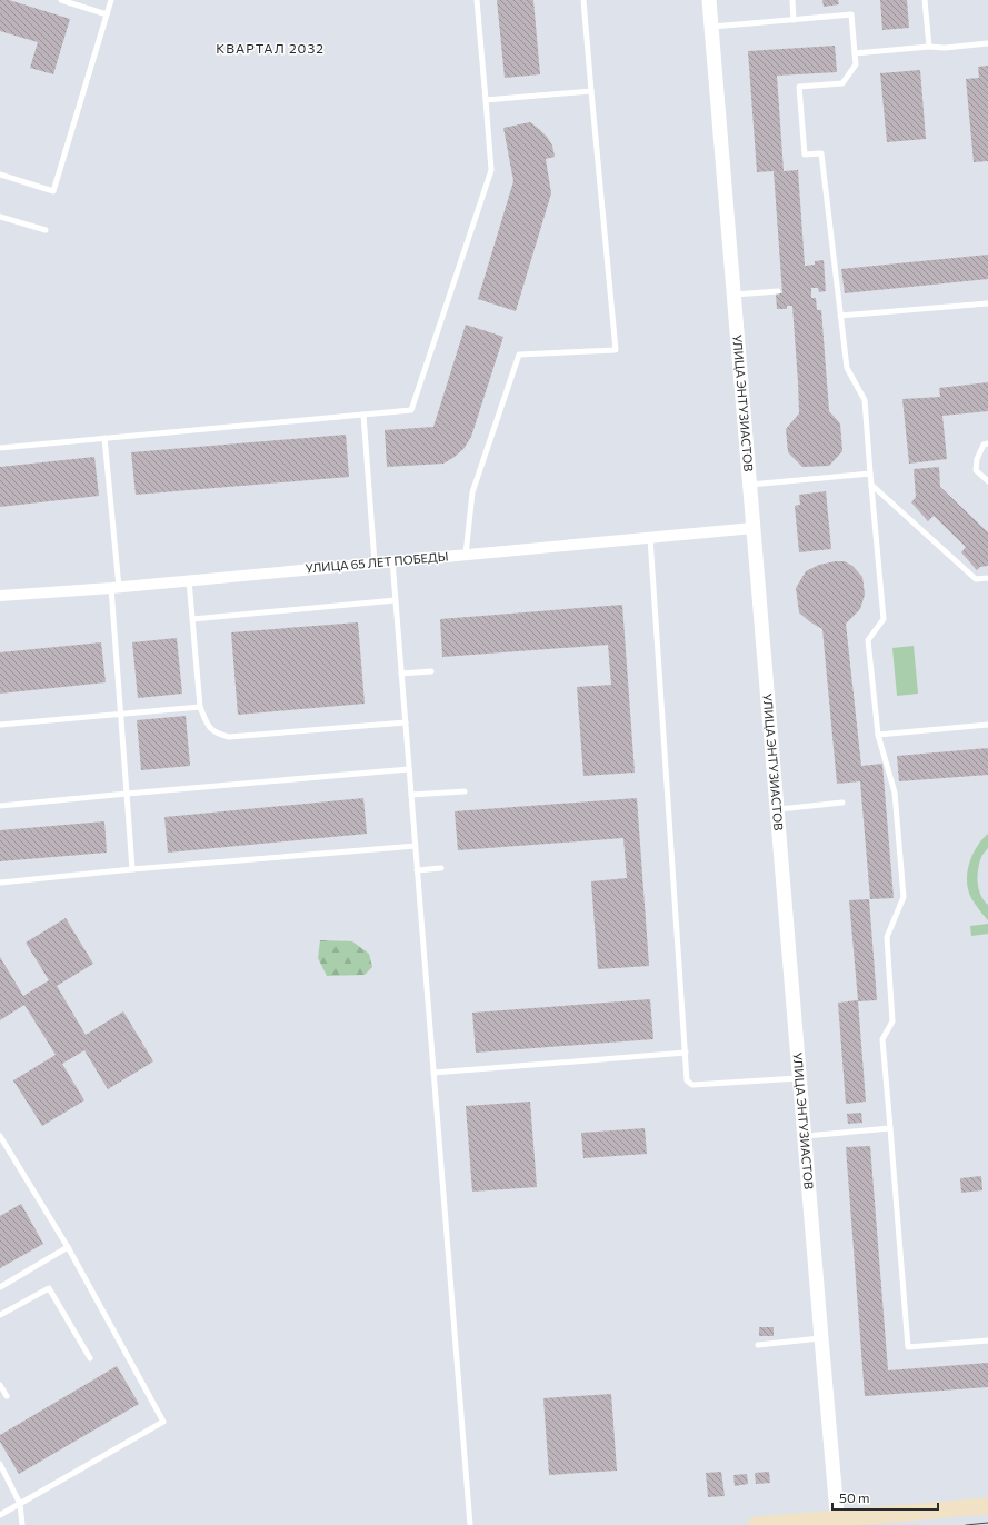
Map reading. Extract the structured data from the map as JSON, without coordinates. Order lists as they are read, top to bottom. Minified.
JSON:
{"streets":{"street":["УЛИЦА ЭНТУЗИАСТОВ","УЛИЦА 65 ЛЕТ ПОБЕДЫ"]},"crossings":[["УЛИЦА ЭНТУЗИАСТОВ","УЛИЦА 65 ЛЕТ ПОБЕДЫ"]],"districts":["КВАРТАЛ 2032"],"scale_bar":"50 m"}
